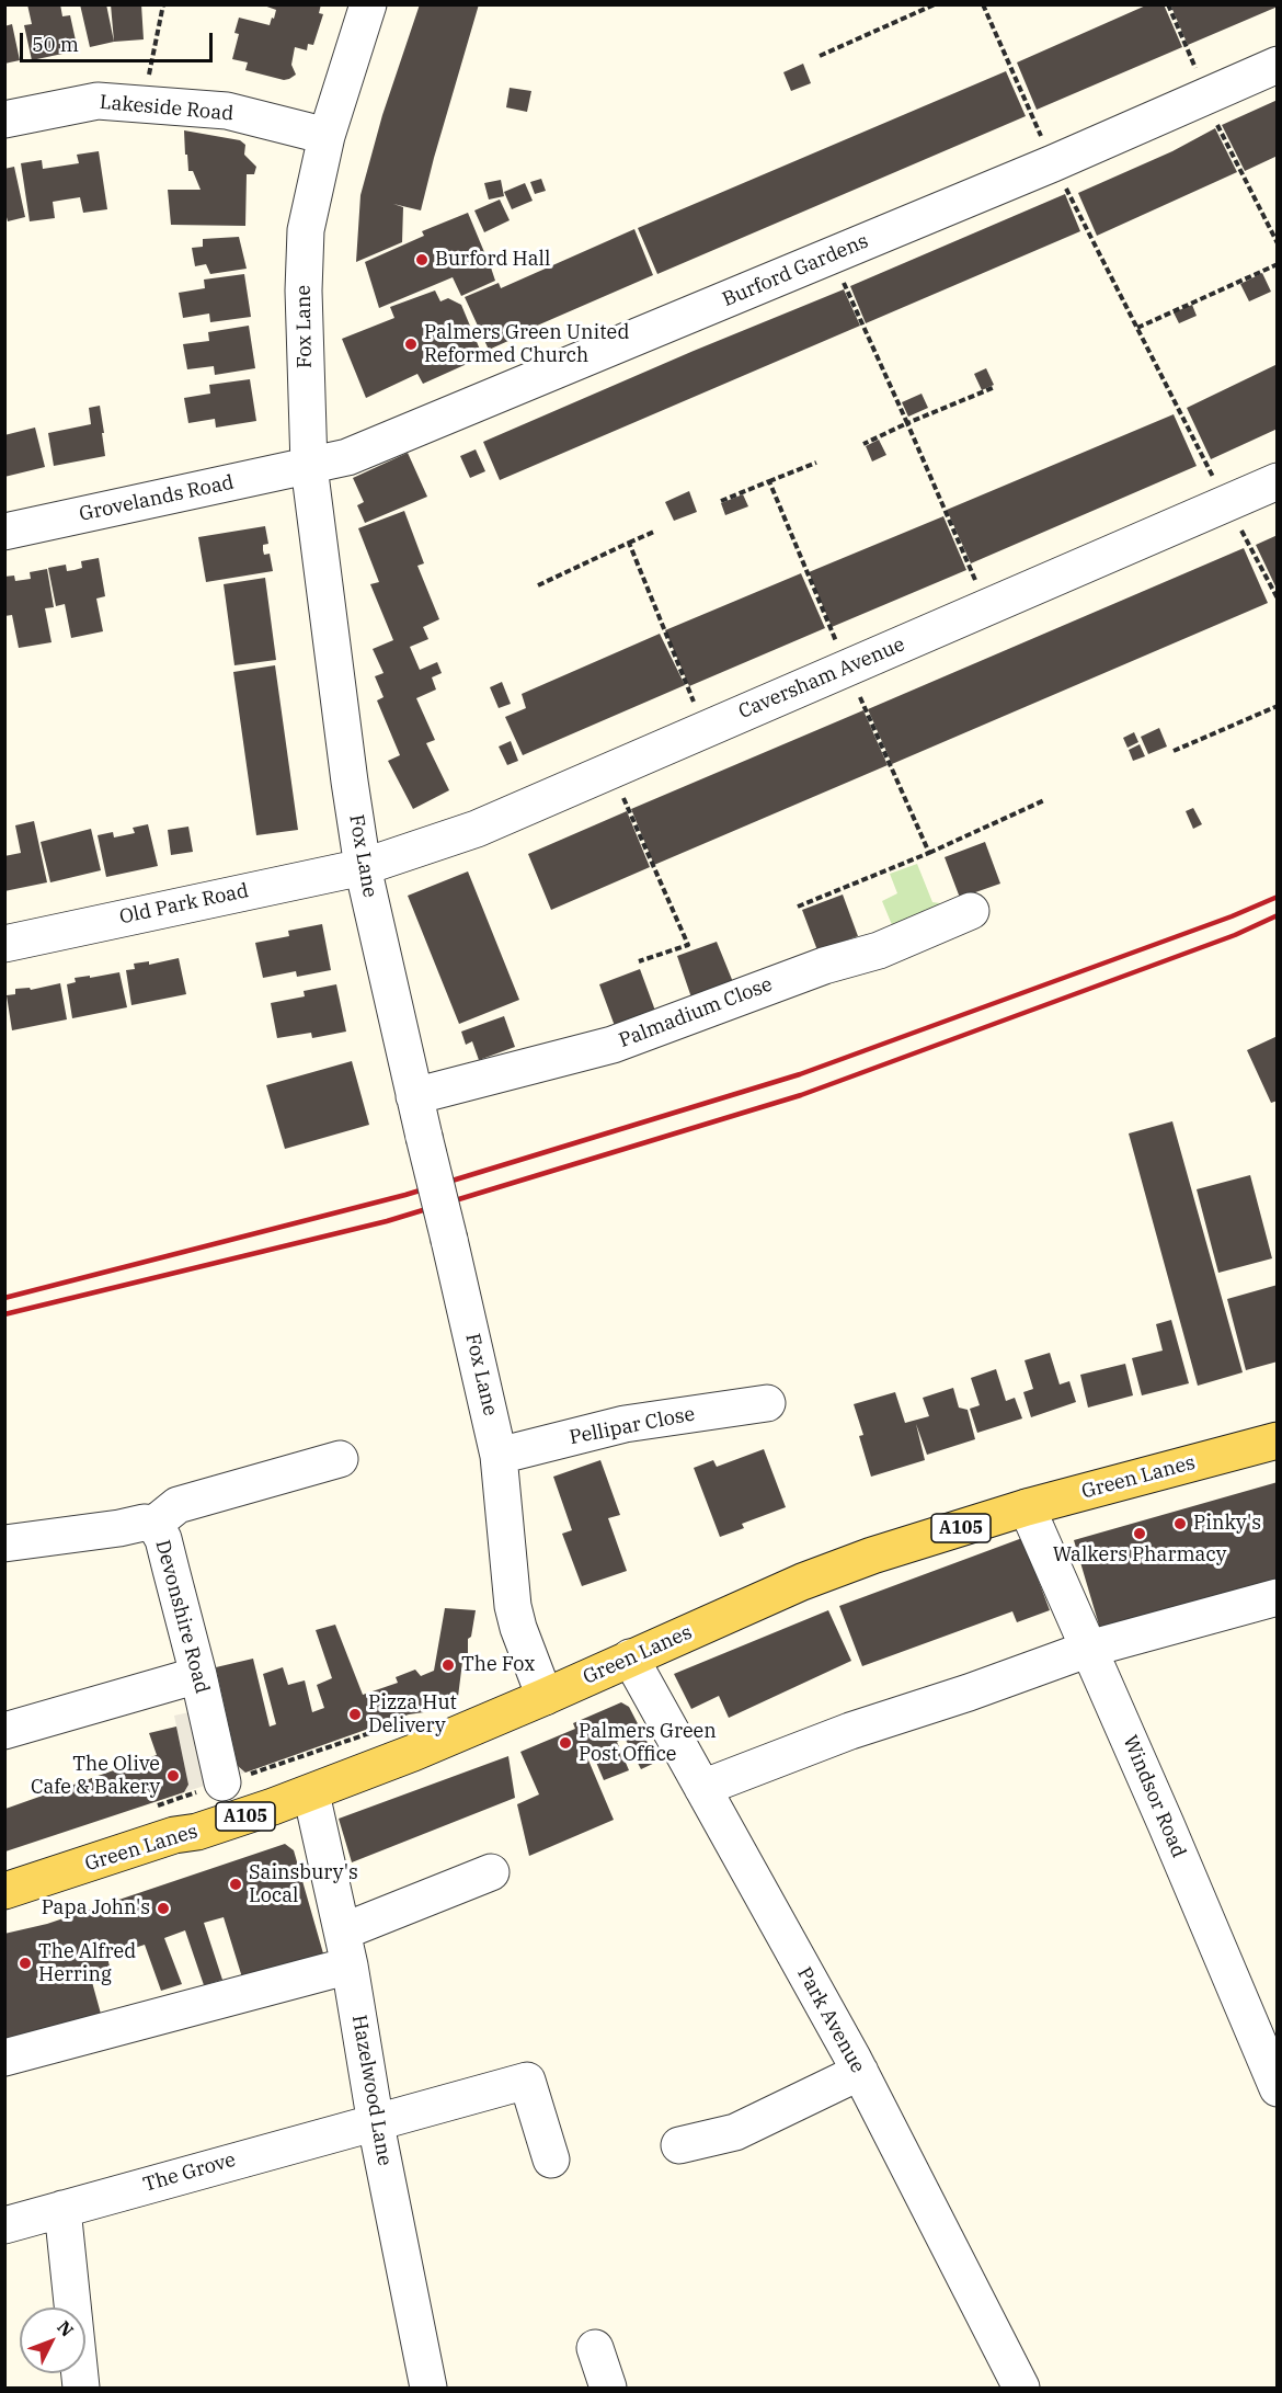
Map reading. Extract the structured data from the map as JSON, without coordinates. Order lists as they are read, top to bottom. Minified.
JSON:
{"streets":{"main road":["Green Lanes","A105"],"street":["Lakeside Road","Burford Gardens","Fox Lane","Grovelands Road","Caversham Avenue","Old Park Road","Palmadium Close","Pellipar Close","Devonshire Road","Windsor Road","Park Avenue","Hazelwood Lane","The Grove"]},"crossings":[["Lakeside Road","Fox Lane"],["Burford Gardens","Fox Lane"],["Burford Gardens","Grovelands Road"],["Fox Lane","Grovelands Road"],["Fox Lane","Caversham Avenue"],["Fox Lane","Old Park Road"],["Fox Lane","Palmadium Close"],["Fox Lane","Pellipar Close"],["Fox Lane","Green Lanes"],["Caversham Avenue","Old Park Road"],["Green Lanes","Windsor Road"],["Green Lanes","Park Avenue"],["Green Lanes","Hazelwood Lane"],["Hazelwood Lane","The Grove"]],"places":["Burford Hall","Palmers Green United Reformed Church","Pinky's","Walkers Pharmacy","The Fox","Pizza Hut Delivery","Palmers Green Post Office","The Olive Cafe & Bakery","Sainsbury's Local","Papa John's","The Alfred Herring"],"scale_bar":"50 m","north":"top right"}
